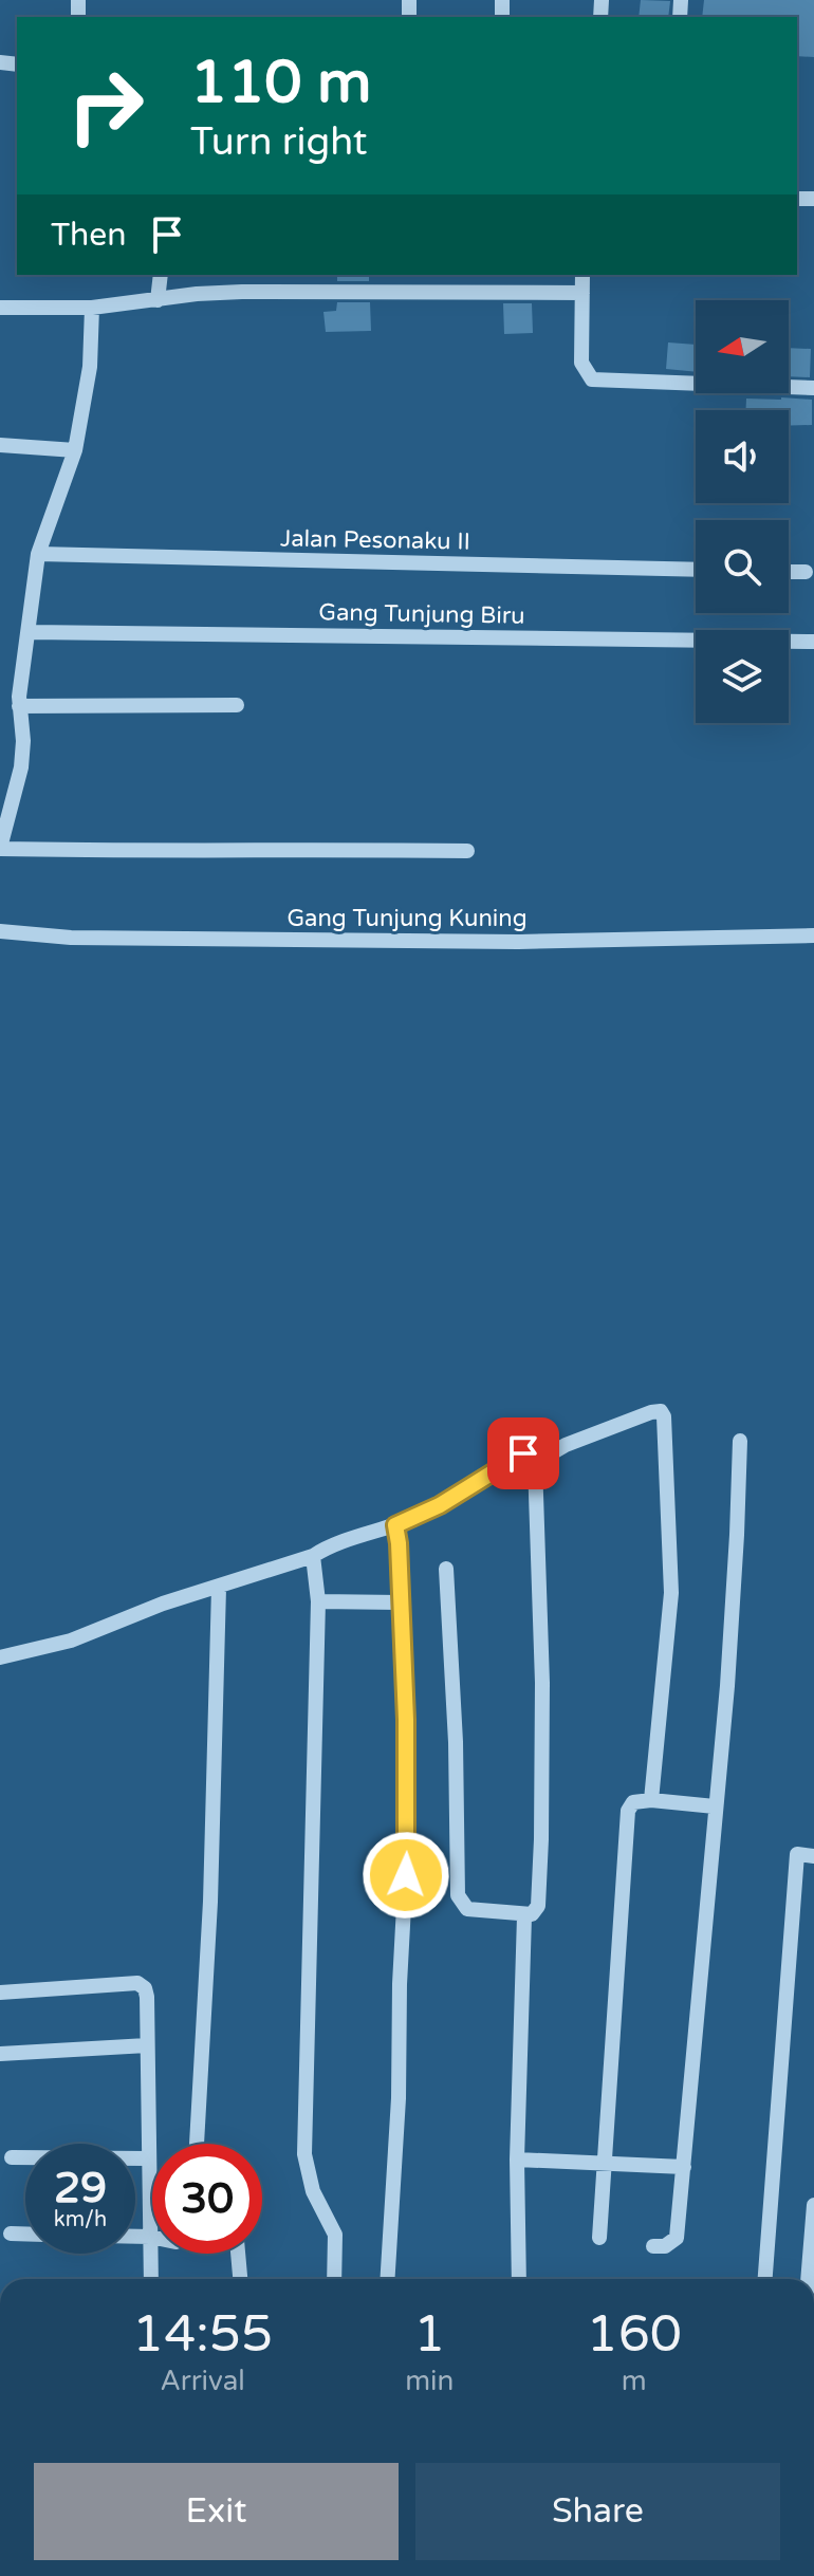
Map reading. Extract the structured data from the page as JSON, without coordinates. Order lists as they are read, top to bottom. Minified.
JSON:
{"streets":{"street":["Jalan Pesonaku II","Gang Tunjung Biru","Gang Tunjung Kuning"]},"north":"left","page":{"turn":["110 m","Turn right"],"then":"Then","speed":"29 km/h","limit":"30","eta":["14:55","Arrival","1","min","160","m"],"buttons":["Exit","Share"]}}
